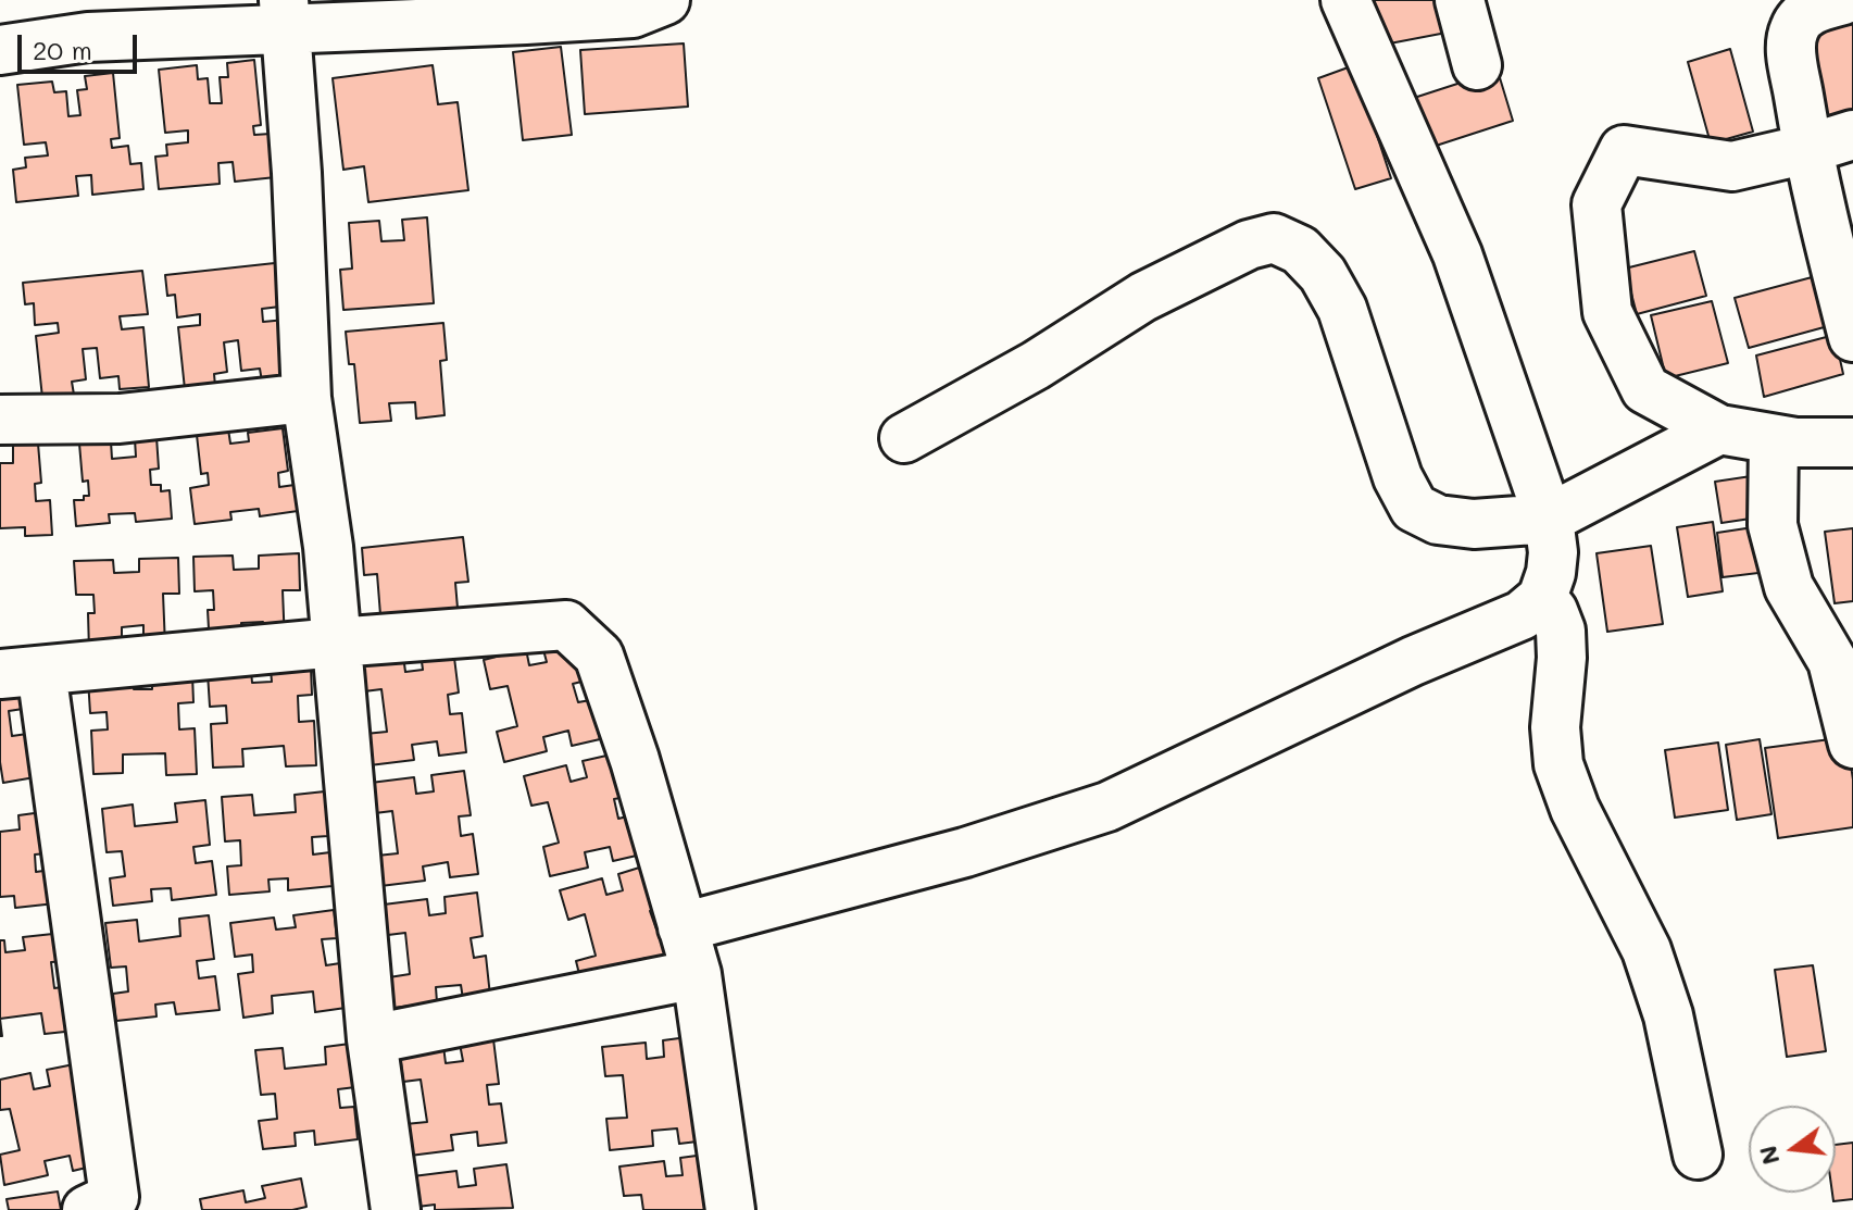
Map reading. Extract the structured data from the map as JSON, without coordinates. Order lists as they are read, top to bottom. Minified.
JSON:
{"scale_bar":"20 m","north":"left"}
